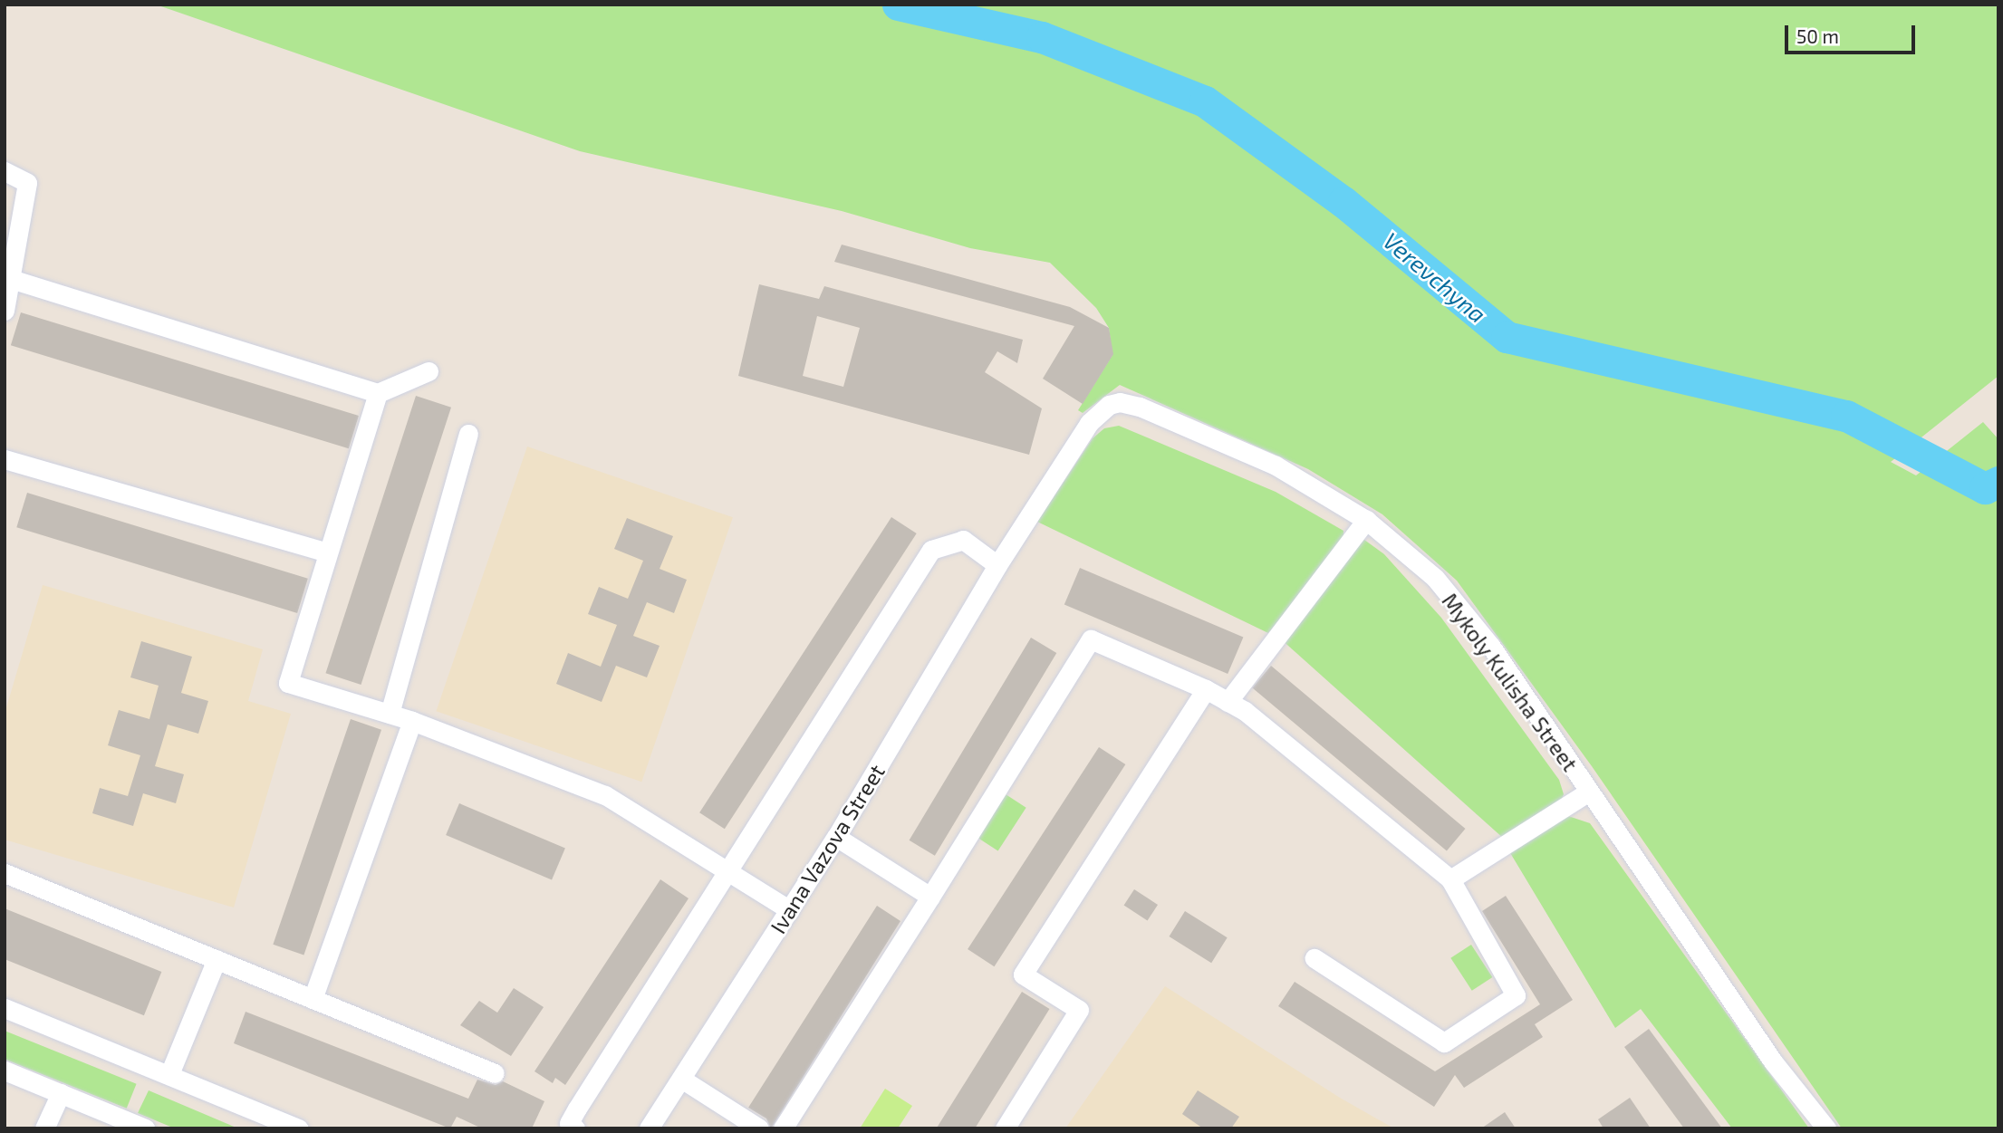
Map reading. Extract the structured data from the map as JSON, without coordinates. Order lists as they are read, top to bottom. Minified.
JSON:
{"streets":{"street":["Mykoly Kulisha Street","Ivana Vazova Street"]},"crossings":[["Mykoly Kulisha Street","Ivana Vazova Street"]],"water":["Verevchyna"],"scale_bar":"50 m"}
